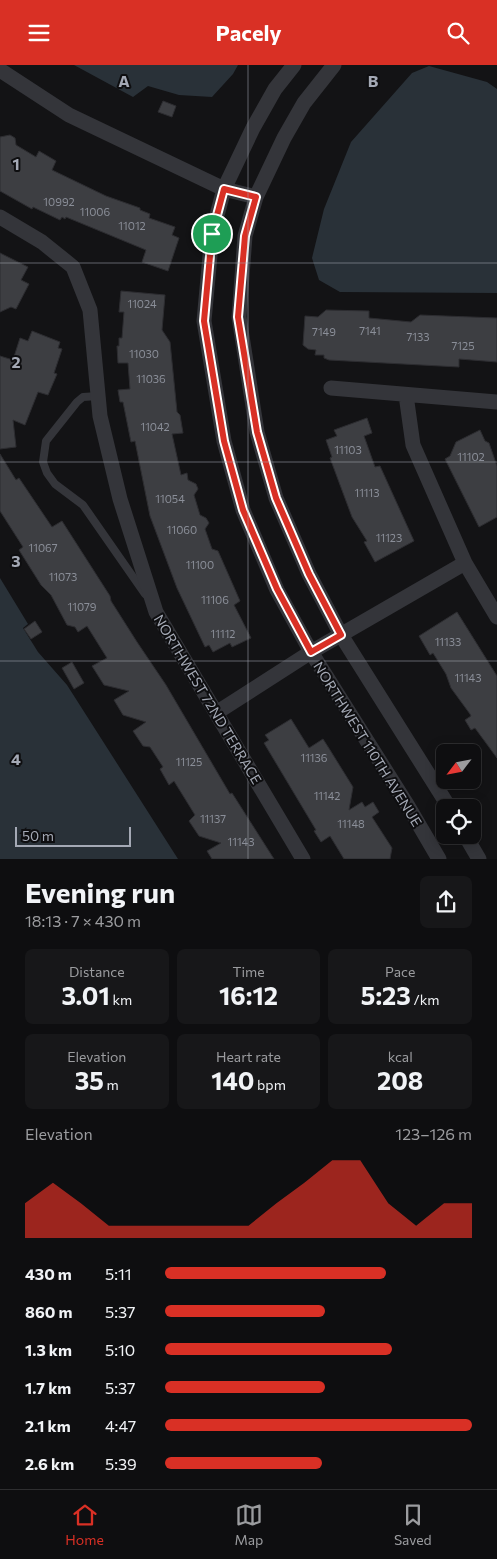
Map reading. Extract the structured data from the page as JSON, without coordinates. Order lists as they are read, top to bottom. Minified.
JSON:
{"streets":{"street":["NORTHWEST 72ND TERRACE","NORTHWEST 110TH AVENUE"]},"house_numbers":["10992","11006","11012","11024","7141","7149","7133","7125","11030","11036","11042","11103","11102","11113","11054","11060","11123","11067","11100","11073","11106","11079","11112","11133","11143","11136","11125","11142","11137","11148","11143"],"scale_bar":"50 m","north":"bottom left","page":{"header":"Pacely","scale":"50 m","heading":["Evening run","18:13 · 7 × 430 m"],"stats":[["Distance","3.01 km"],["Time","16:12"],["Pace","5:23 /km"],["Elevation","35 m"],["Heart rate","140 bpm"],["kcal","208"]],"chart":["Elevation","123–126 m"],"list":[{"name":"430 m","note":"5:11"},{"name":"860 m","note":"5:37"},{"name":"1.3 km","note":"5:10"},{"name":"1.7 km","note":"5:37"},{"name":"2.1 km","note":"4:47"},{"name":"2.6 km","note":"5:39"}],"tabs":["Home","Map","Saved"]},"grid":{"columns":["A","B"],"rows":["1","2","3","4"]}}
